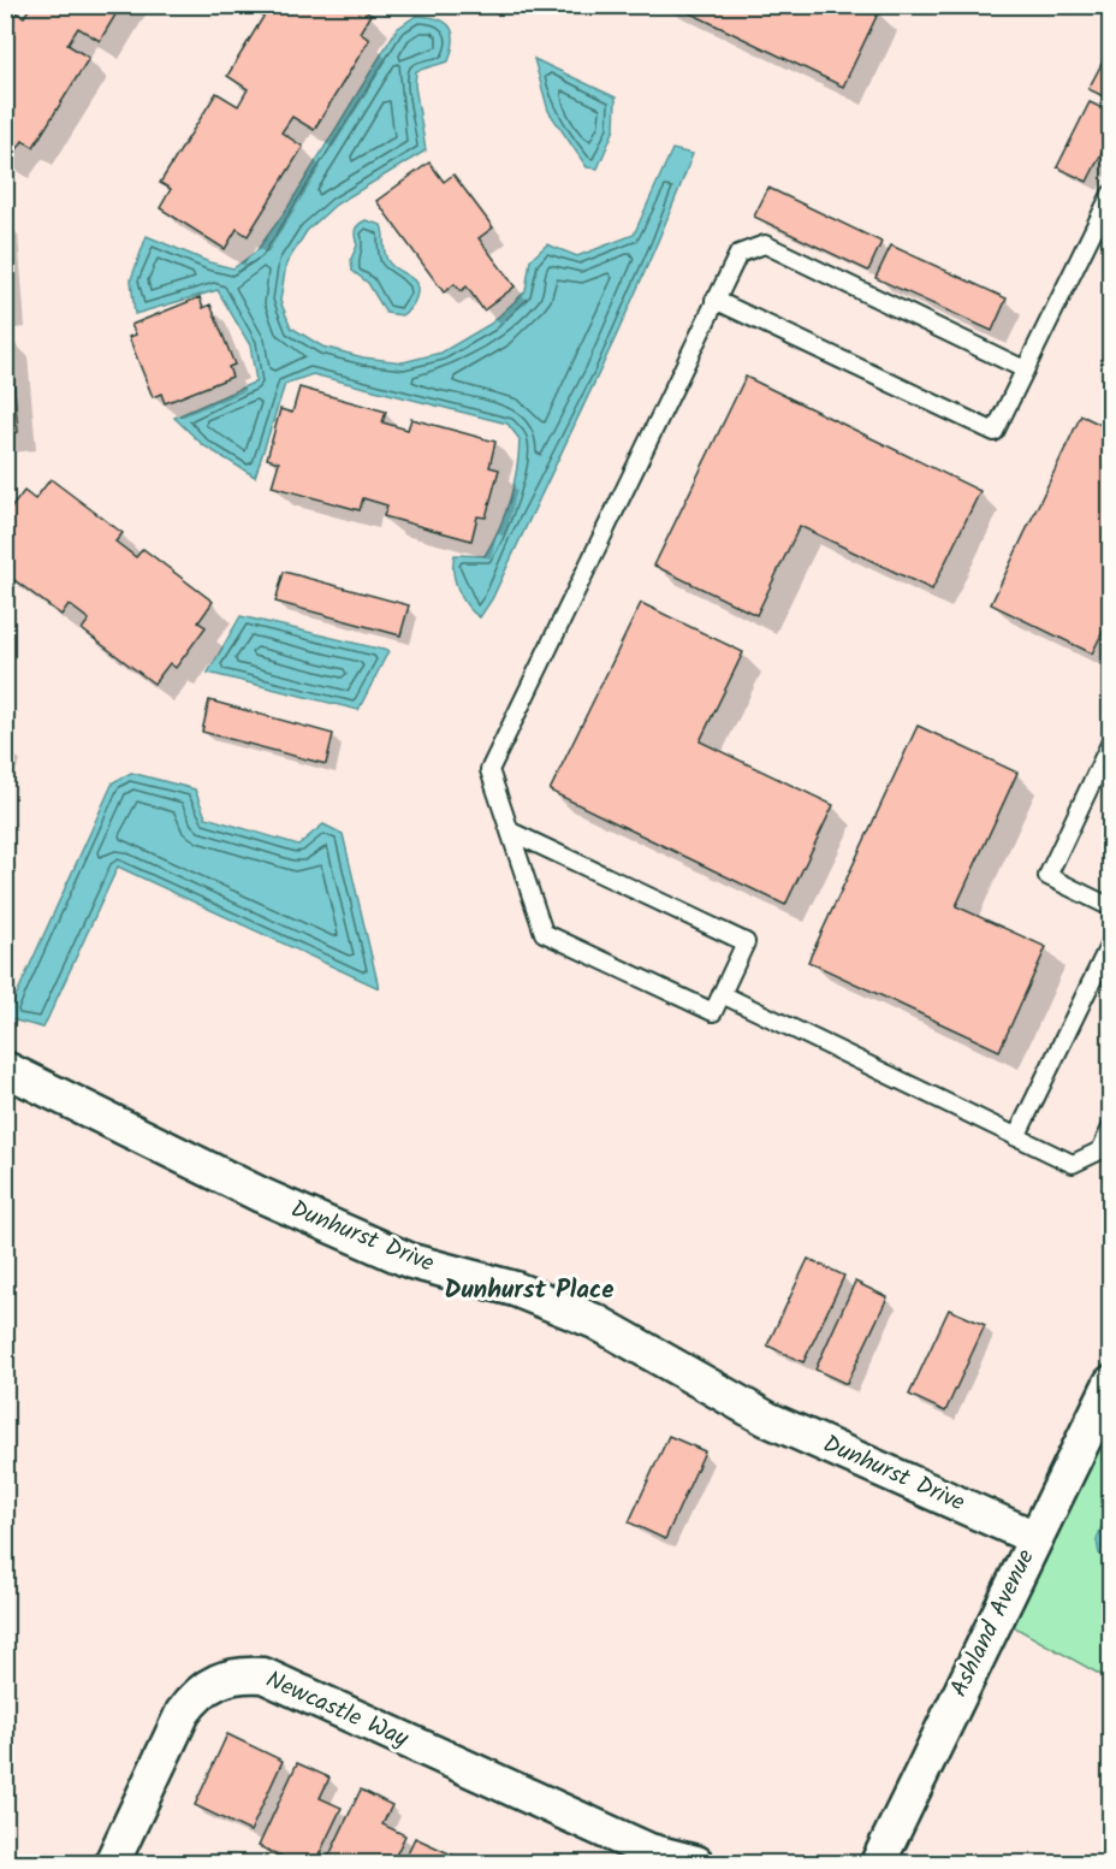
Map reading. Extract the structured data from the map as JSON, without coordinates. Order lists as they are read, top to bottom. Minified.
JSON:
{"streets":{"street":["Dunhurst Drive","Ashland Avenue","Newcastle Way"]},"crossings":[["Dunhurst Drive","Ashland Avenue"]],"districts":["Dunhurst Place"]}
